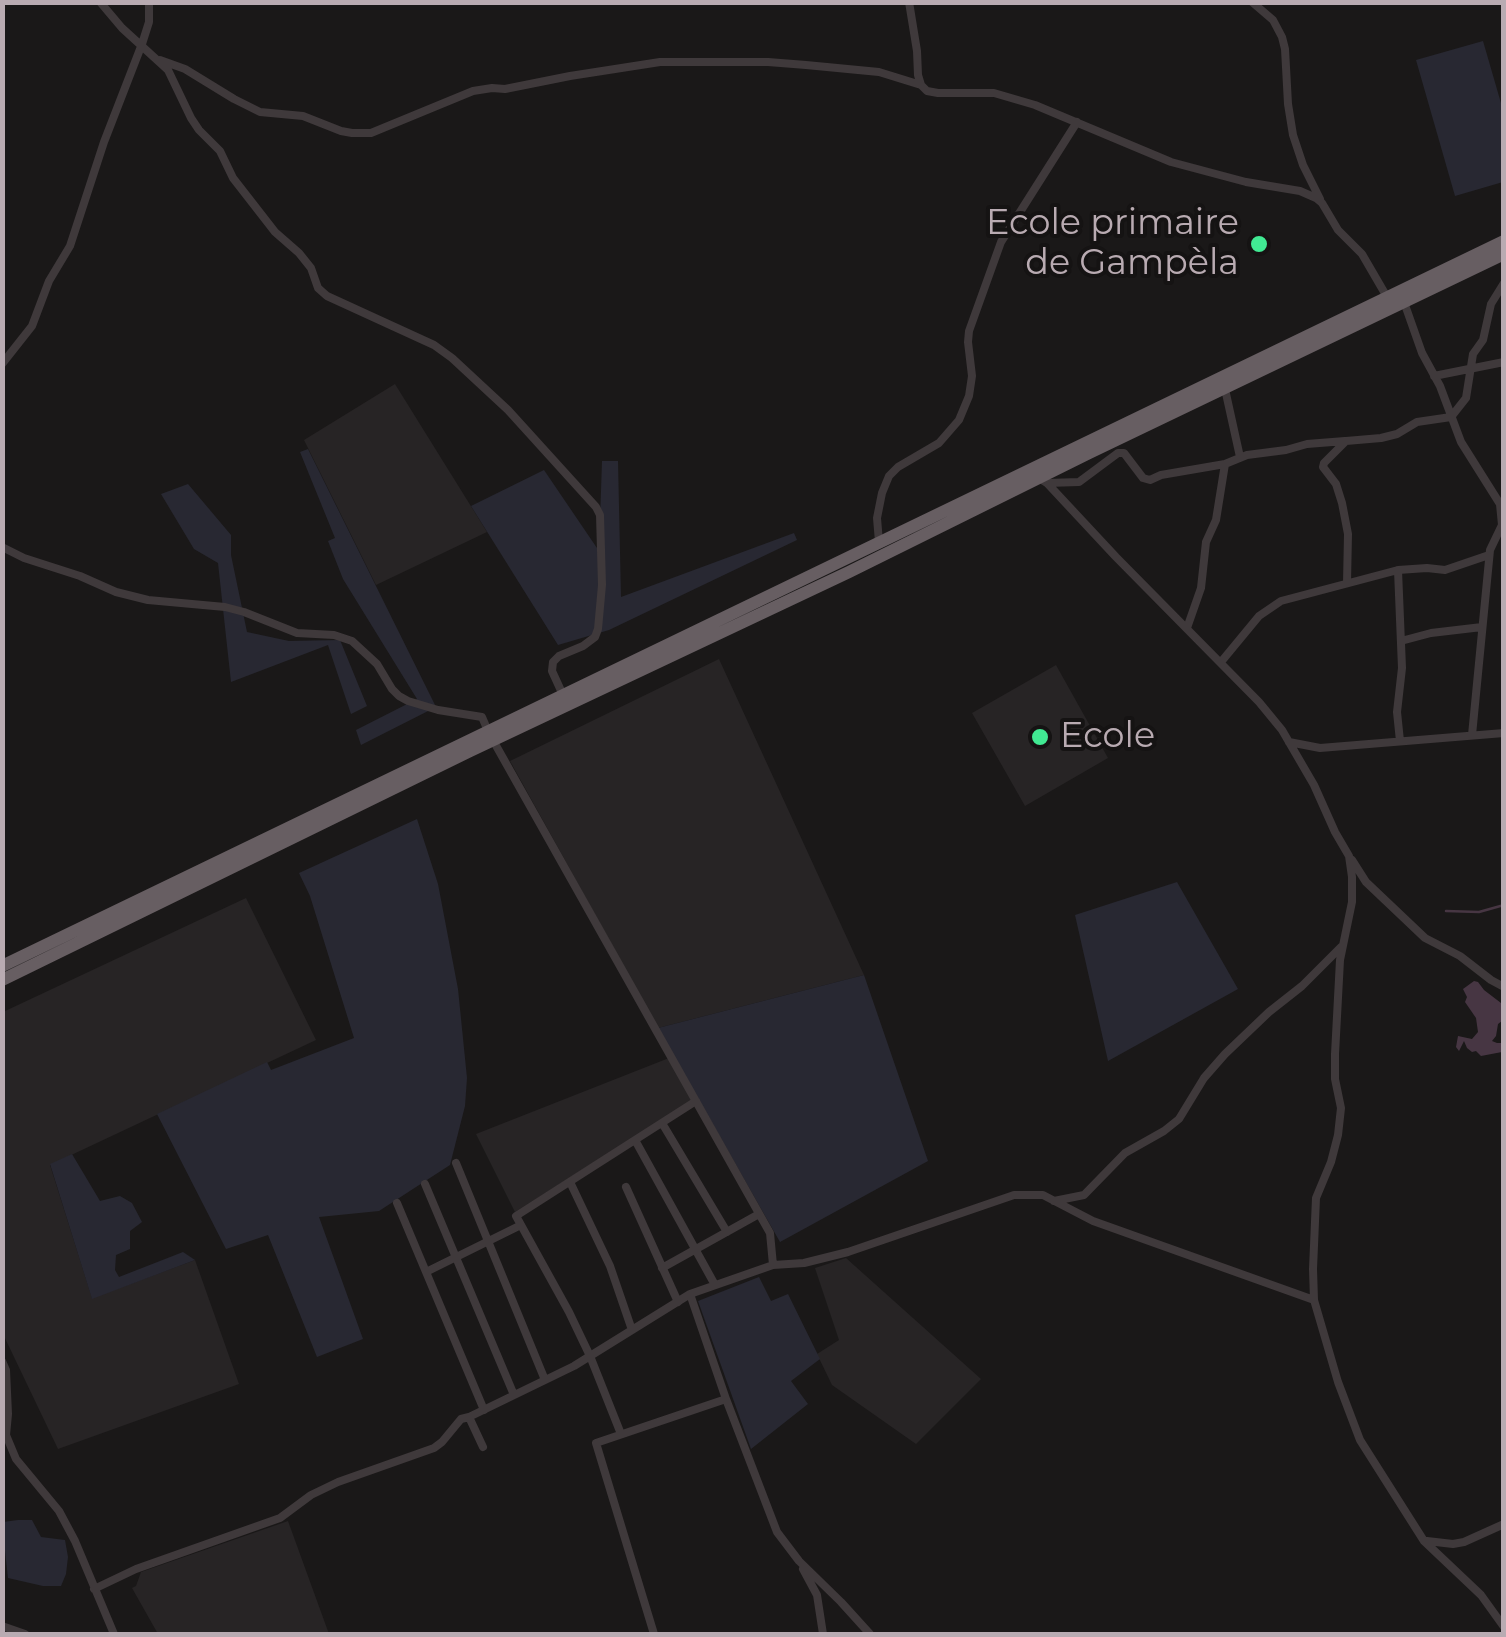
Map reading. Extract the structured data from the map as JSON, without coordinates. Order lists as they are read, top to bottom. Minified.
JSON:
{"places":["Ecole primaire de Gampèla","Ecole"]}
